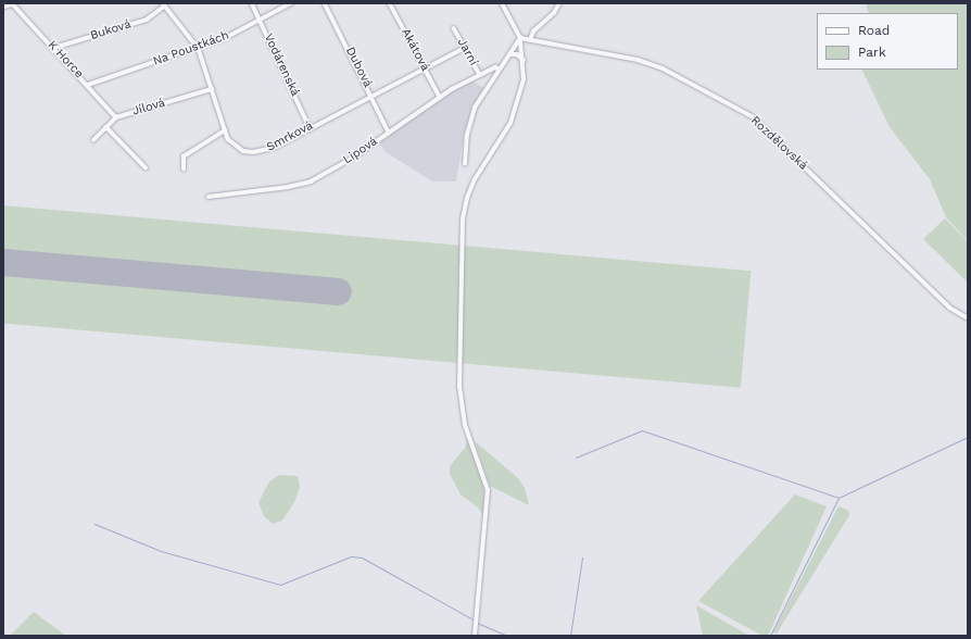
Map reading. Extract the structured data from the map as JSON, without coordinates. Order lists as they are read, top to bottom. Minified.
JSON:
{"streets":{"street":["Buková","Na Poustkách","Akátová","Jarní","K Horce","Vodárenská","Dubová","Jílová","Smrková","Rozdělovská","Lipová"]},"crossings":[["Buková","K Horce"],["Buková","Smrková"],["Na Poustkách","K Horce"],["Na Poustkách","Vodárenská"],["Na Poustkách","Smrková"],["Akátová","Smrková"],["Akátová","Lipová"],["Jarní","Smrková"],["Jarní","Lipová"],["K Horce","Jílová"],["Vodárenská","Smrková"],["Dubová","Smrková"],["Dubová","Lipová"],["Jílová","Smrková"]],"legend":["Road","Park"]}
